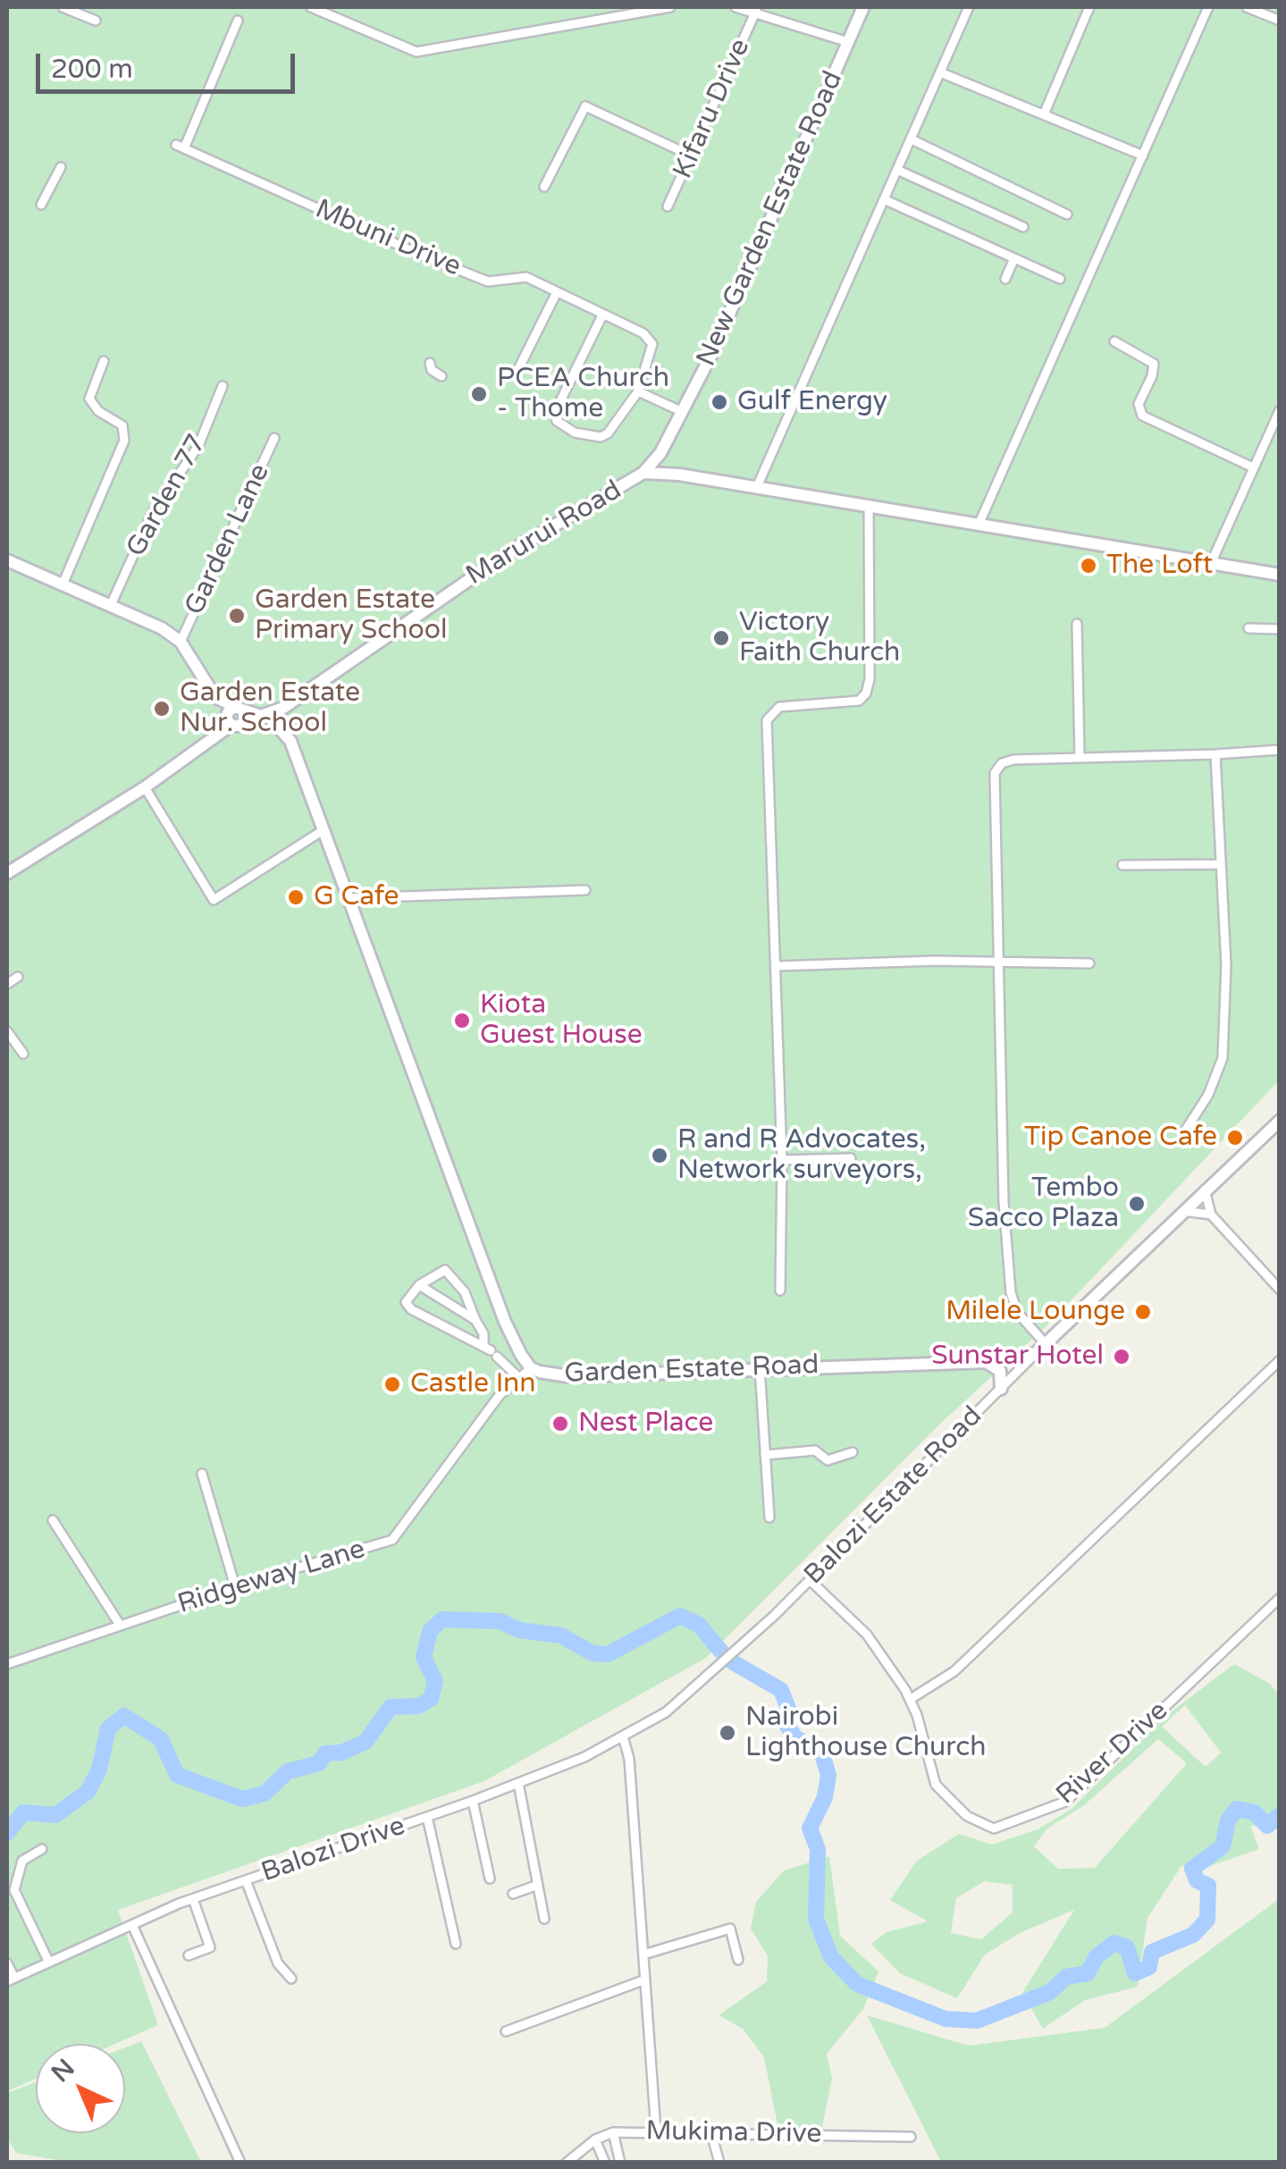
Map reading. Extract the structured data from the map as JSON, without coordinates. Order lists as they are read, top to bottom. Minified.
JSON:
{"streets":{"street":["Kifaru Drive","New Garden Estate Road","Mbuni Drive","Garden 77","Marurui Road","Garden Lane","Garden Estate Road","Balozi Estate Road","Ridgeway Lane","River Drive","Balozi Drive","Mukima Drive"]},"crossings":[["New Garden Estate Road","Marurui Road"],["Marurui Road","Garden Estate Road"],["Garden Estate Road","Balozi Estate Road"],["Garden Estate Road","Ridgeway Lane"],["Balozi Estate Road","River Drive"],["Balozi Estate Road","Balozi Drive"]],"places":["PCEA Church - Thome","Gulf Energy","The Loft","Garden Estate Primary School","Victory Faith Church","Garden Estate Nur. School","G Cafe","Kiota Guest House","Tip Canoe Cafe","R and R Advocates, Network surveyors,","Tembo Sacco Plaza","Milele Lounge","Sunstar Hotel","Castle Inn","Nest Place","Nairobi Lighthouse Church"],"scale_bar":"200 m","north":"top left"}
